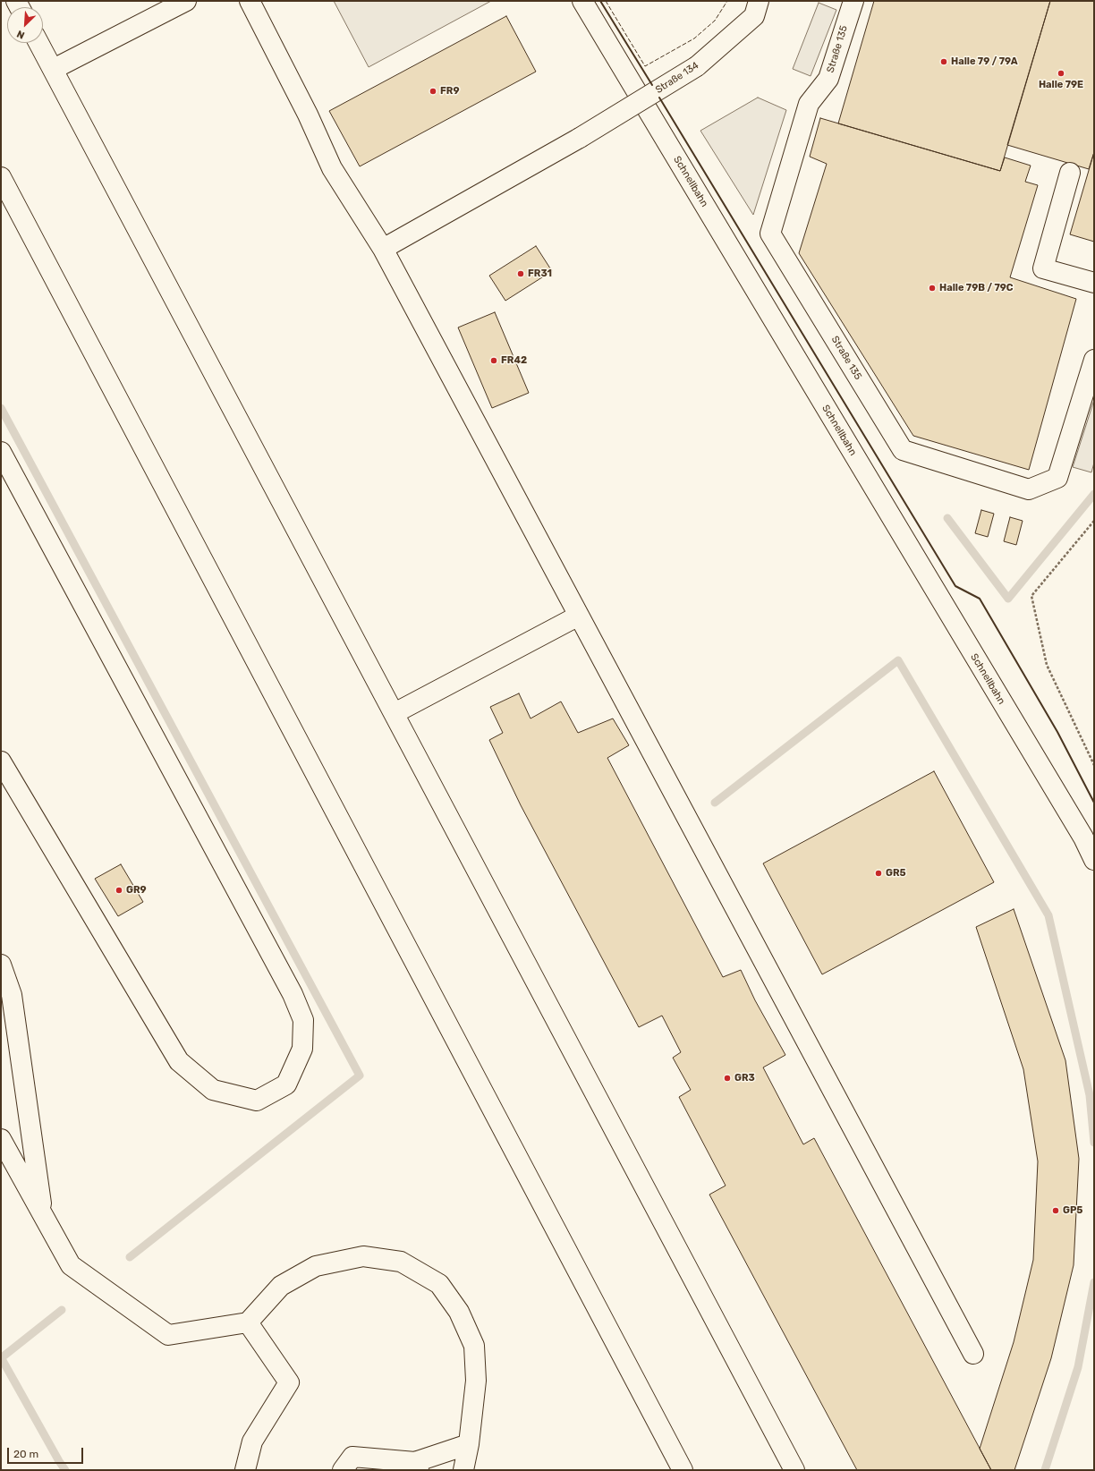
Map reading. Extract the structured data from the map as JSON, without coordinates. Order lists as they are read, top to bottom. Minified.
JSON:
{"streets":{"street":["Straße 135","Straße 134","Schnellbahn"]},"places":["Halle 79 / 79A","Halle 79E","FR9","FR31","Halle 79B / 79C","FR42","GR5","GR9","GR3","GP5"],"scale_bar":"20 m","north":"bottom left"}
